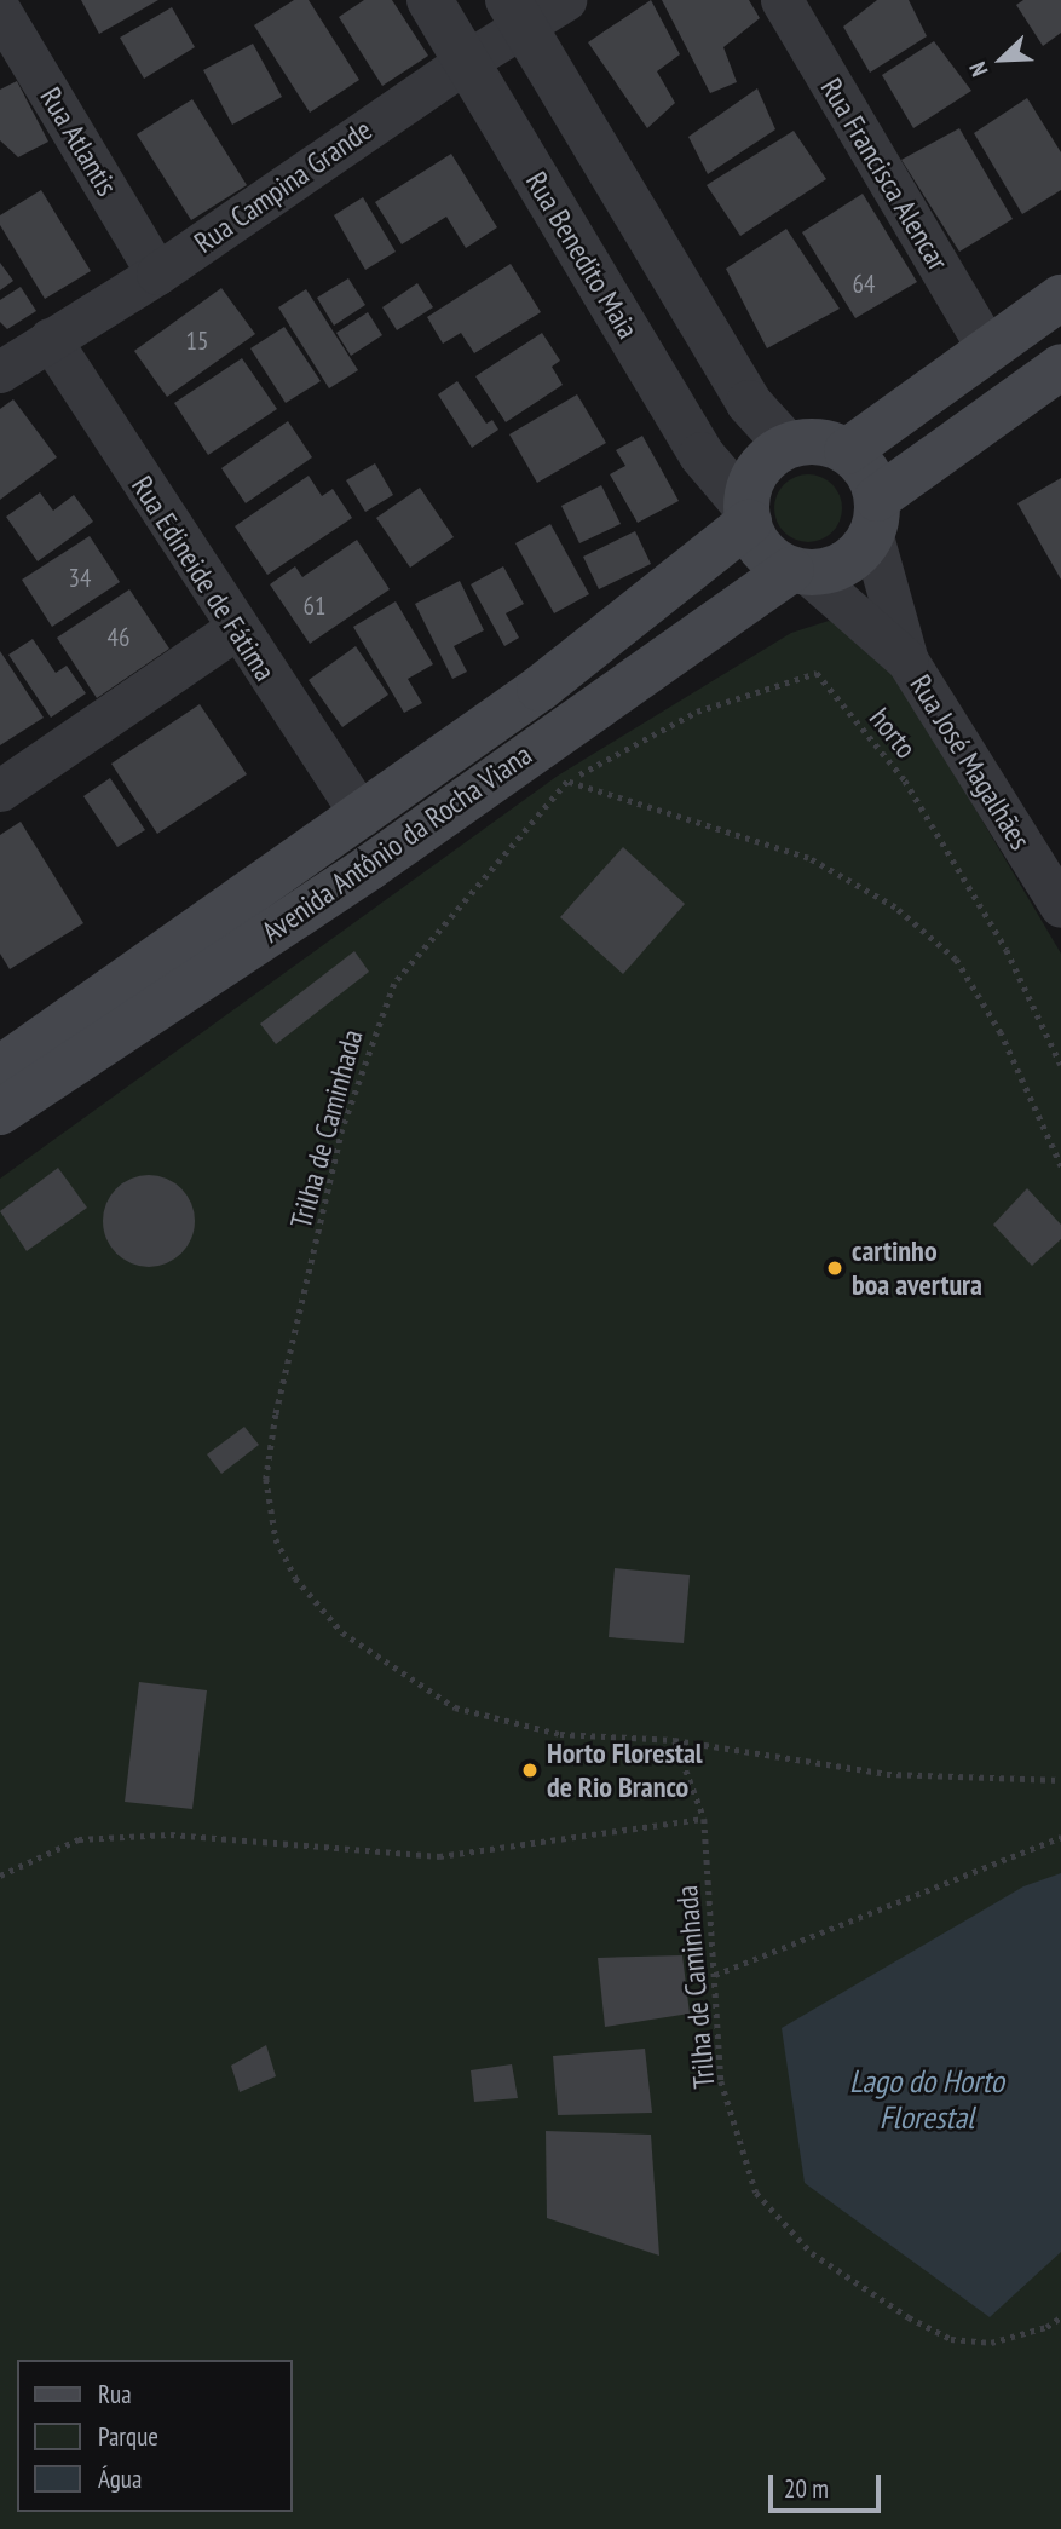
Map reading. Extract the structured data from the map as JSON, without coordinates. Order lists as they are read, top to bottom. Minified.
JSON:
{"streets":{"main road":["Avenida Antônio da Rocha Viana"],"street":["Rua Atlantis","Rua Francisca Alencar","Rua Campina Grande","Rua Benedito Maia","Rua Edineide de Fátima","Rua José Magalhães"],"path":["horto","Trilha de Caminhada"]},"crossings":[["Rua Atlantis","Rua Campina Grande"],["Rua Campina Grande","Rua Benedito Maia"],["Rua Campina Grande","Rua Edineide de Fátima"],["Rua Benedito Maia","Rua José Magalhães"],["Rua Benedito Maia","Avenida Antônio da Rocha Viana"],["Rua Edineide de Fátima","Avenida Antônio da Rocha Viana"],["horto","Trilha de Caminhada"],["Rua José Magalhães","Avenida Antônio da Rocha Viana"]],"water":["Lago do Horto Florestal"],"places":["cartinho boa avertura","Horto Florestal de Rio Branco"],"house_numbers":["64","15","34","61","46"],"legend":["Rua","Parque","Água"],"scale_bar":"20 m","north":"bottom left"}
